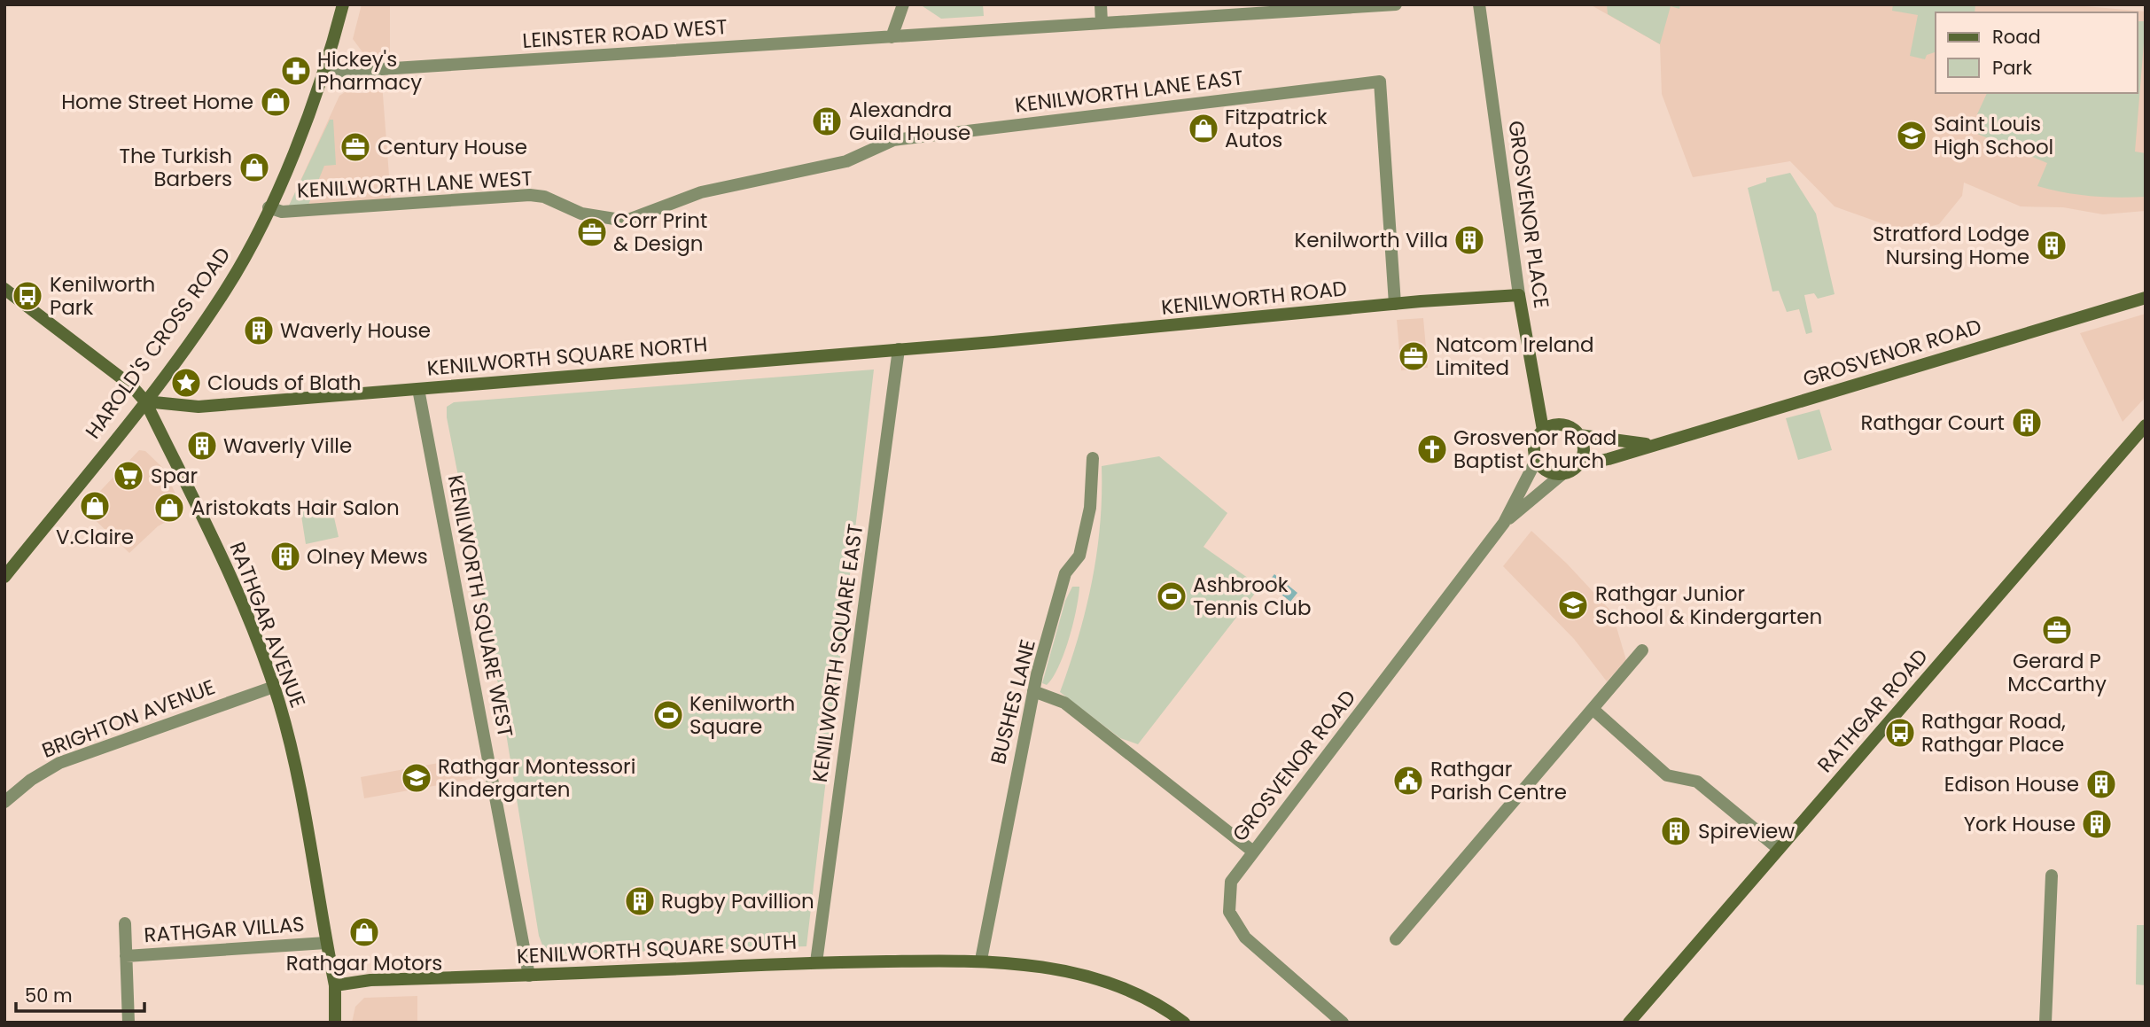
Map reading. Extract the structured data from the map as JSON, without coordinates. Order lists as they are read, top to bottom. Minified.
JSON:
{"streets":{"street":["LEINSTER ROAD WEST","KENILWORTH LANE EAST","KENILWORTH LANE WEST","GROSVENOR PLACE","KENILWORTH ROAD","HAROLD'S CROSS ROAD","GROSVENOR ROAD","KENILWORTH SQUARE NORTH","KENILWORTH SQUARE WEST","RATHGAR AVENUE","KENILWORTH SQUARE EAST","BUSHES LANE","RATHGAR ROAD","BRIGHTON AVENUE","RATHGAR VILLAS","KENILWORTH SQUARE SOUTH"]},"crossings":[["LEINSTER ROAD WEST","HAROLD'S CROSS ROAD"],["KENILWORTH LANE EAST","KENILWORTH LANE WEST"],["KENILWORTH LANE EAST","KENILWORTH ROAD"],["KENILWORTH LANE WEST","HAROLD'S CROSS ROAD"],["GROSVENOR PLACE","KENILWORTH ROAD"],["GROSVENOR PLACE","GROSVENOR ROAD"],["KENILWORTH ROAD","KENILWORTH SQUARE NORTH"],["HAROLD'S CROSS ROAD","KENILWORTH SQUARE NORTH"],["HAROLD'S CROSS ROAD","RATHGAR AVENUE"],["KENILWORTH SQUARE NORTH","KENILWORTH SQUARE WEST"],["KENILWORTH SQUARE NORTH","RATHGAR AVENUE"],["KENILWORTH SQUARE NORTH","KENILWORTH SQUARE EAST"],["KENILWORTH SQUARE WEST","KENILWORTH SQUARE SOUTH"],["RATHGAR AVENUE","BRIGHTON AVENUE"],["RATHGAR AVENUE","RATHGAR VILLAS"],["RATHGAR AVENUE","KENILWORTH SQUARE SOUTH"],["KENILWORTH SQUARE EAST","KENILWORTH SQUARE SOUTH"],["BUSHES LANE","KENILWORTH SQUARE SOUTH"]],"places":{"pharmacy":["Hickey's Pharmacy"],"shop":["Home Street Home","Fitzpatrick Autos","The Turkish Barbers","V.Claire","Aristokats Hair Salon","Rathgar Motors"],"building":["Alexandra Guild House","Kenilworth Villa","Stratford Lodge Nursing Home","Waverly House","Rathgar Court","Waverly Ville","Olney Mews","Edison House","York House","Spireview","Rugby Pavillion"],"school or university":["Saint Louis High School","Rathgar Junior School & Kindergarten","Rathgar Montessori Kindergarten"],"office":["Century House","Corr Print & Design","Natcom Ireland Limited","Gerard P McCarthy"],"bus stop":["Kenilworth Park","Rathgar Road, Rathgar Place"],"place":["Clouds of Blath"],"church":["Grosvenor Road Baptist Church"],"supermarket":["Spar"],"sports":["Ashbrook Tennis Club","Kenilworth Square"],"public building":["Rathgar Parish Centre"]},"legend":["Road","Park"],"scale_bar":"50 m"}
